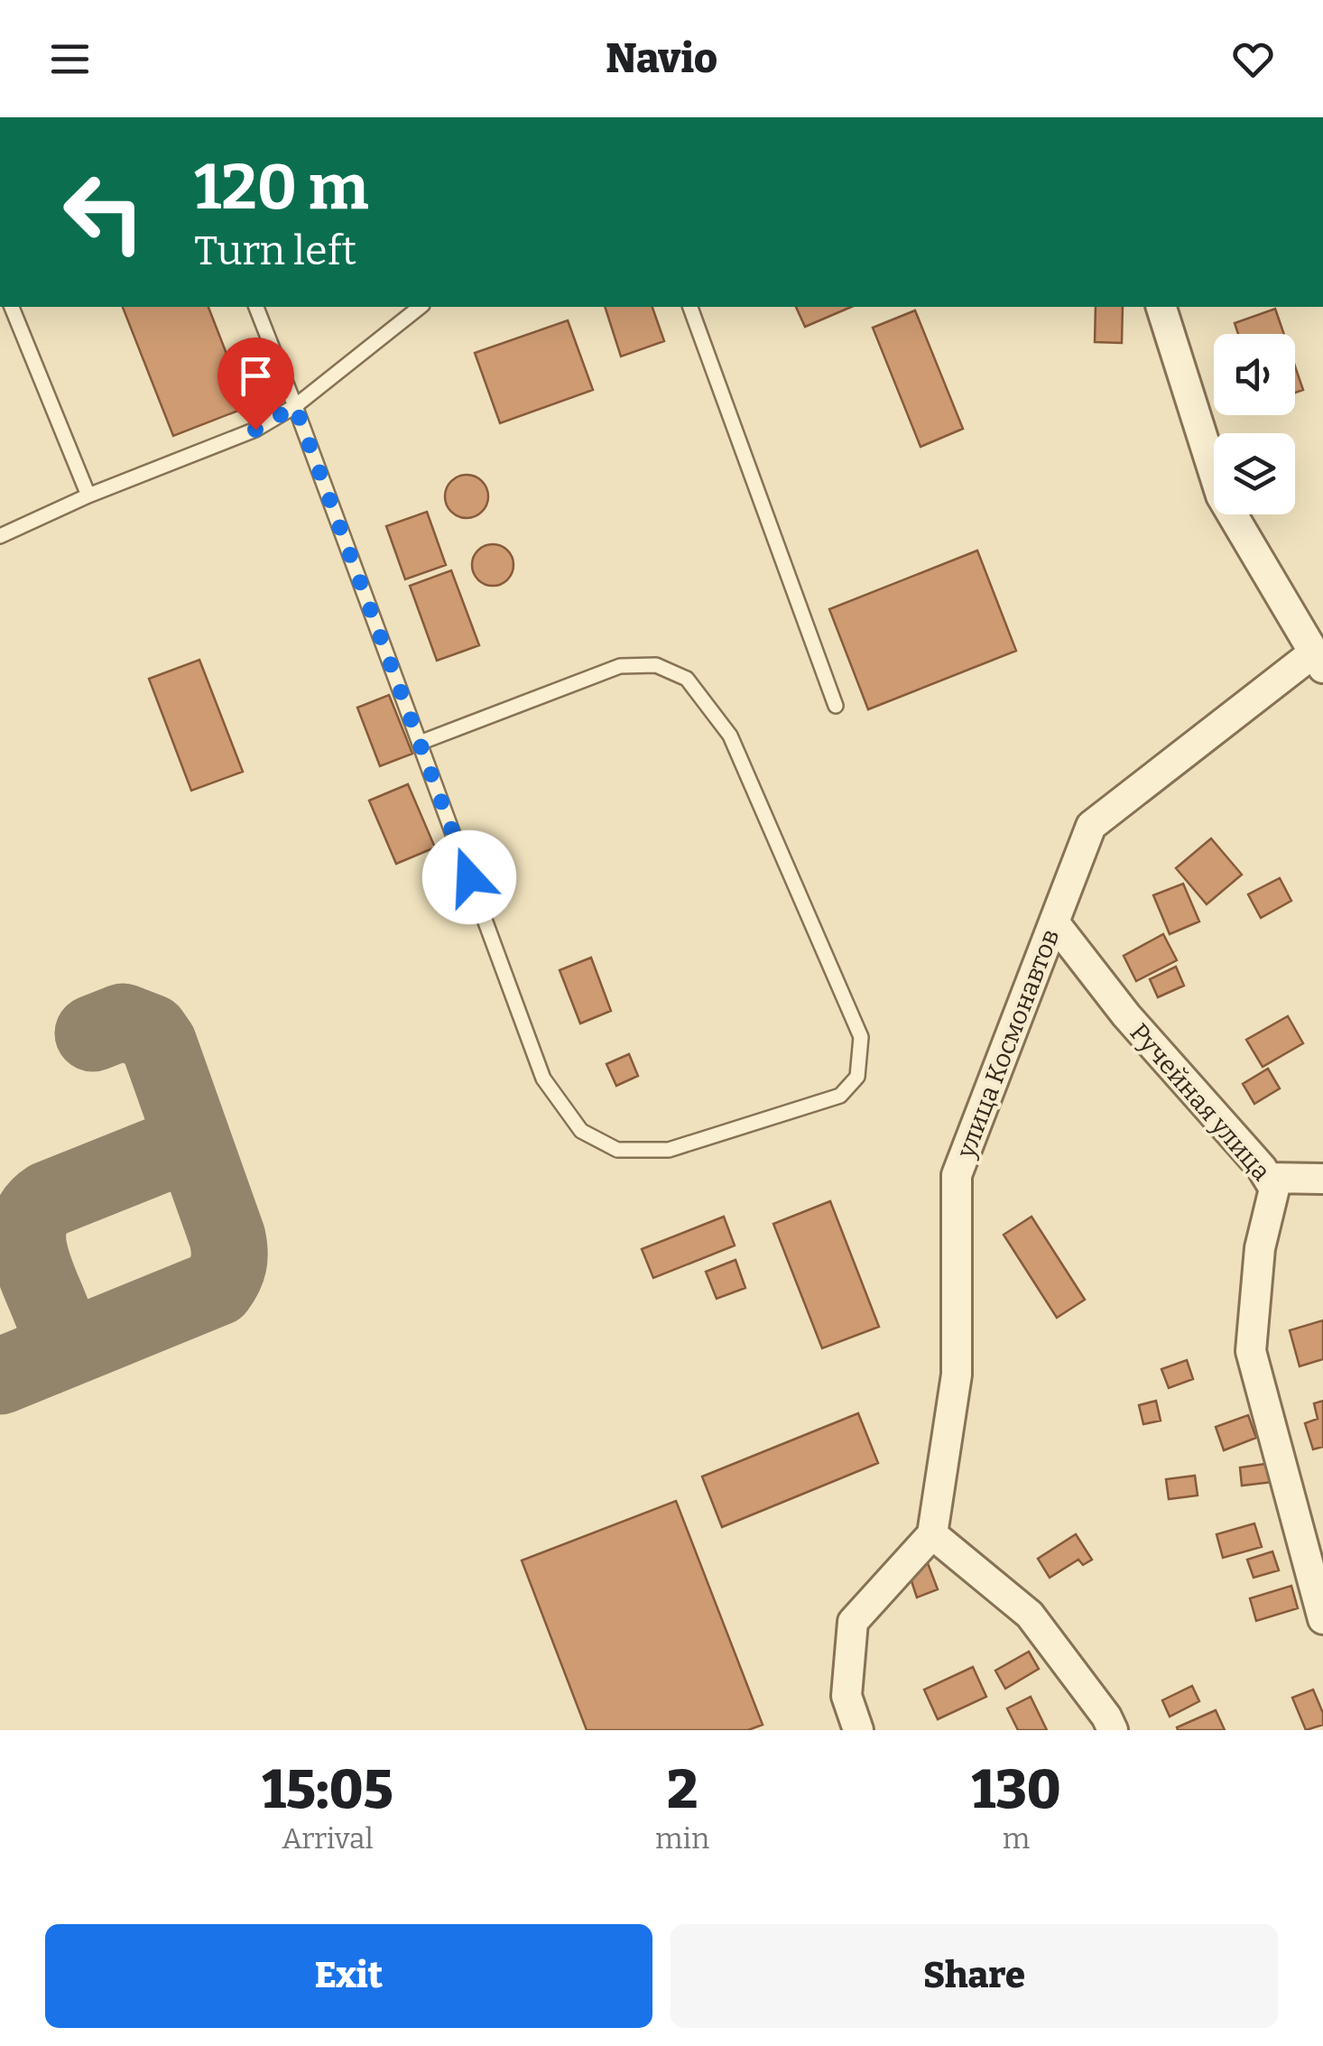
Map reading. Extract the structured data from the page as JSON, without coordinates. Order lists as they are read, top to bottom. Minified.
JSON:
{"streets":{"street":["улица Космонавтов","Ручейная улица"]},"crossings":[["улица Космонавтов","Ручейная улица"]],"page":{"header":"Navio","turn":["120 m","Turn left"],"eta":["15:05","Arrival","2","min","130","m"],"buttons":["Exit","Share"]}}
